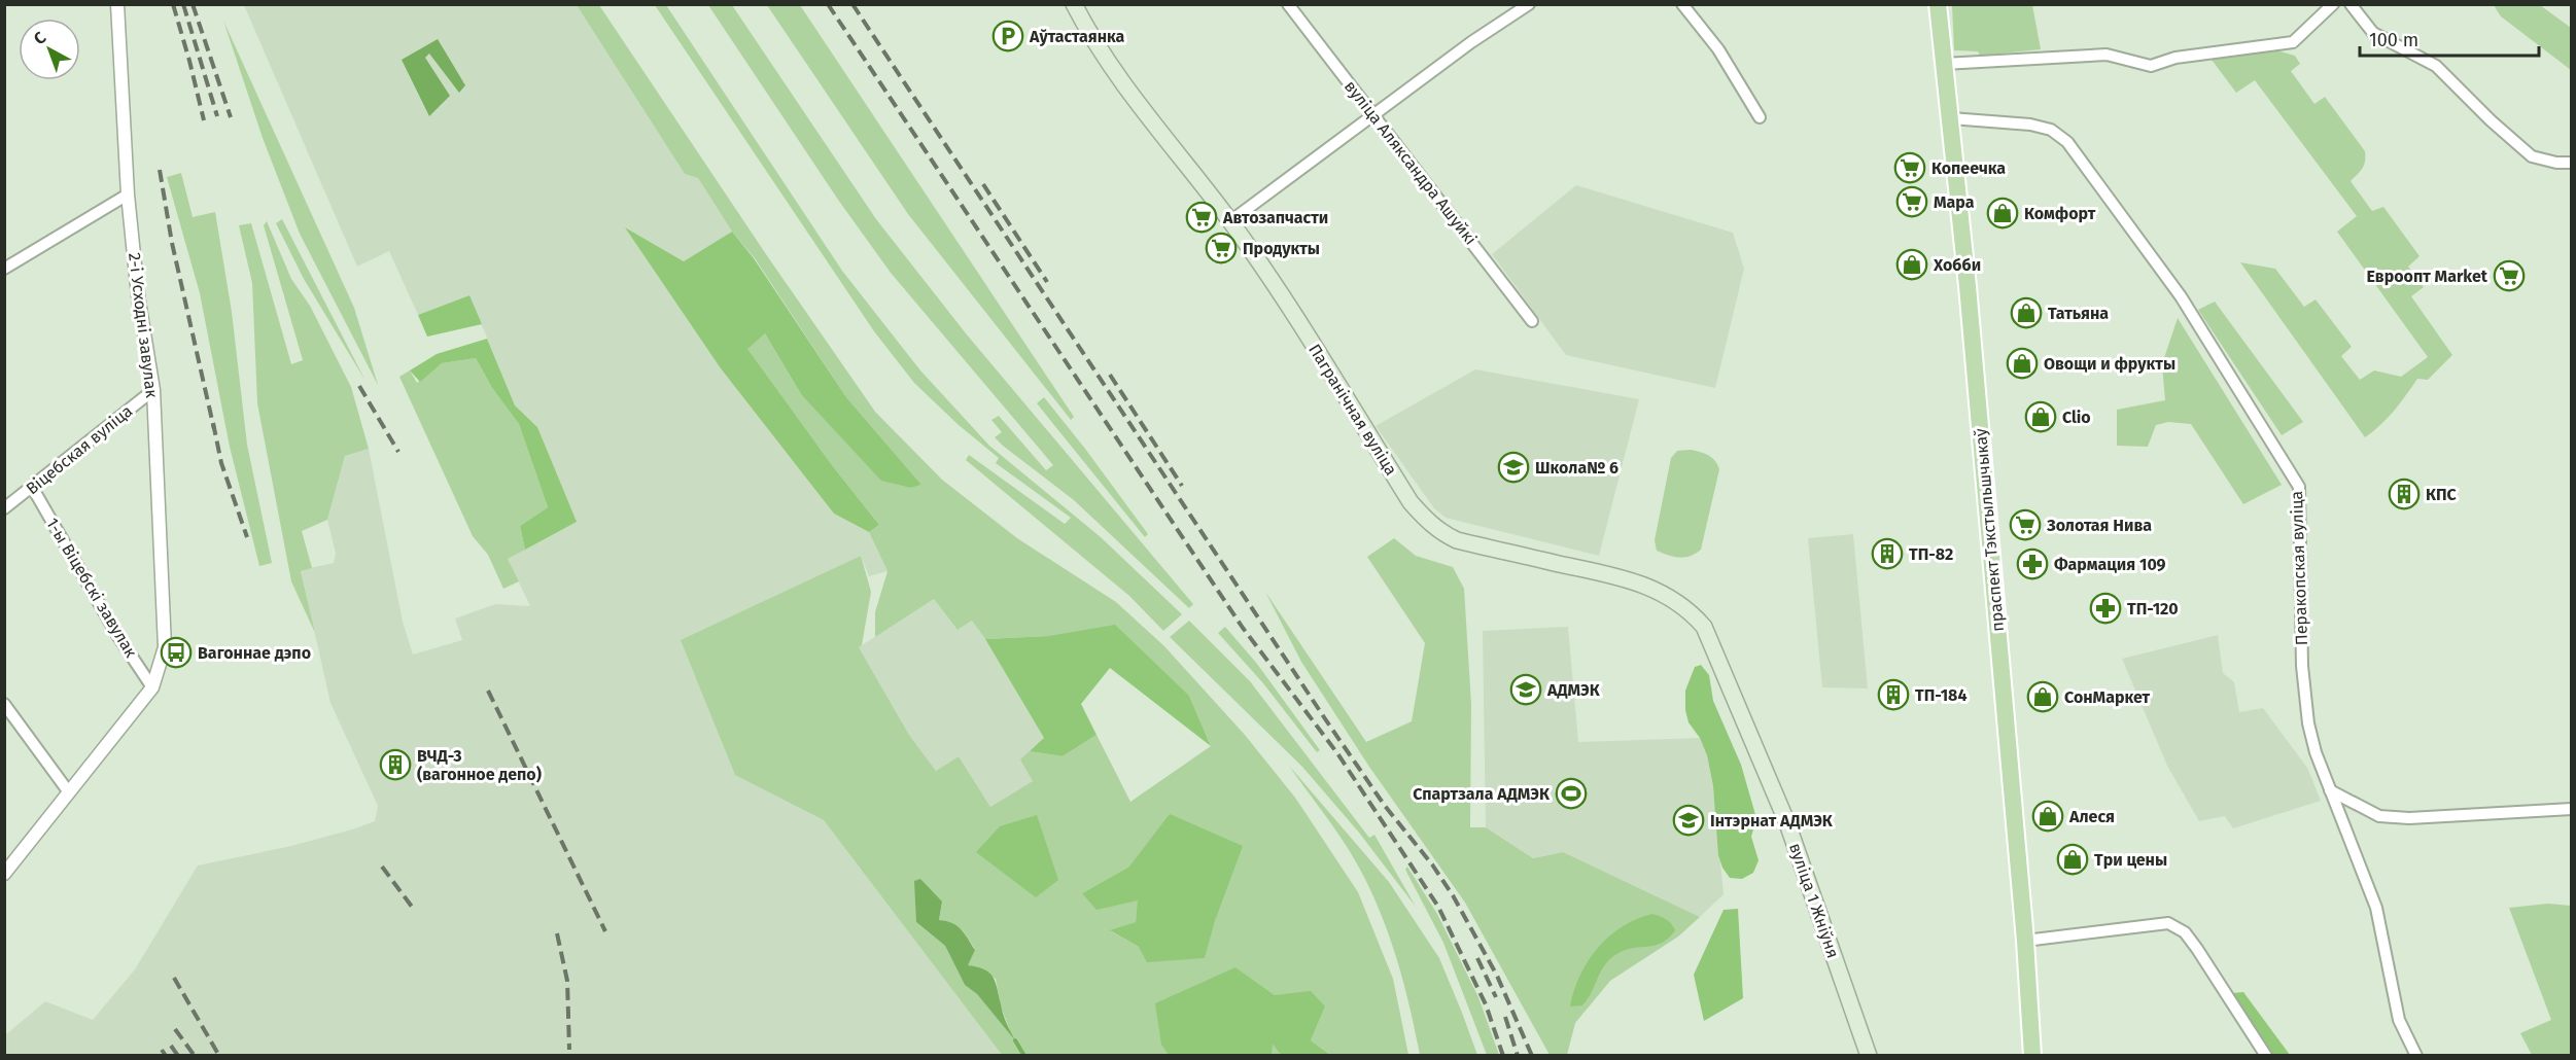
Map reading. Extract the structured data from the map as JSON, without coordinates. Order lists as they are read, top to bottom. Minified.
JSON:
{"streets":{"main road":["Пагранічная вуліца","праспект Тэкстыльшчыкаў","вуліца 1 Жніўня"],"street":["вуліца Аляксандра Ашуйкі","2-і Усходні завулак","Віцебская вуліца","Перакопская вуліца","1-ы Віцебскі завулак"]},"crossings":[["2-і Усходні завулак","Віцебская вуліца"],["2-і Усходні завулак","1-ы Віцебскі завулак"],["Пагранічная вуліца","вуліца 1 Жніўня"],["Віцебская вуліца","1-ы Віцебскі завулак"],["праспект Тэкстыльшчыкаў","Перакопская вуліца"]],"places":{"parking":["Аўтастаянка"],"supermarket":["Копеечка","Мара","Автозапчасти","Продукты","Евроопт Market","Золотая Нива"],"shop":["Комфорт","Хобби","Татьяна","Овощи и фрукты","Clio","СонМаркет","Алеся","Три цены"],"school or university":["Школа№ 6","АДМЭК","Інтэрнат АДМЭК"],"building":["КПС","ТП-82","ТП-184","ВЧД-3 (вагонное депо)"],"pharmacy":["Фармация 109","ТП-120"],"bus stop":["Вагоннае дэпо"],"sports":["Спартзала АДМЭК"]},"scale_bar":"100 m","north":"top left"}
